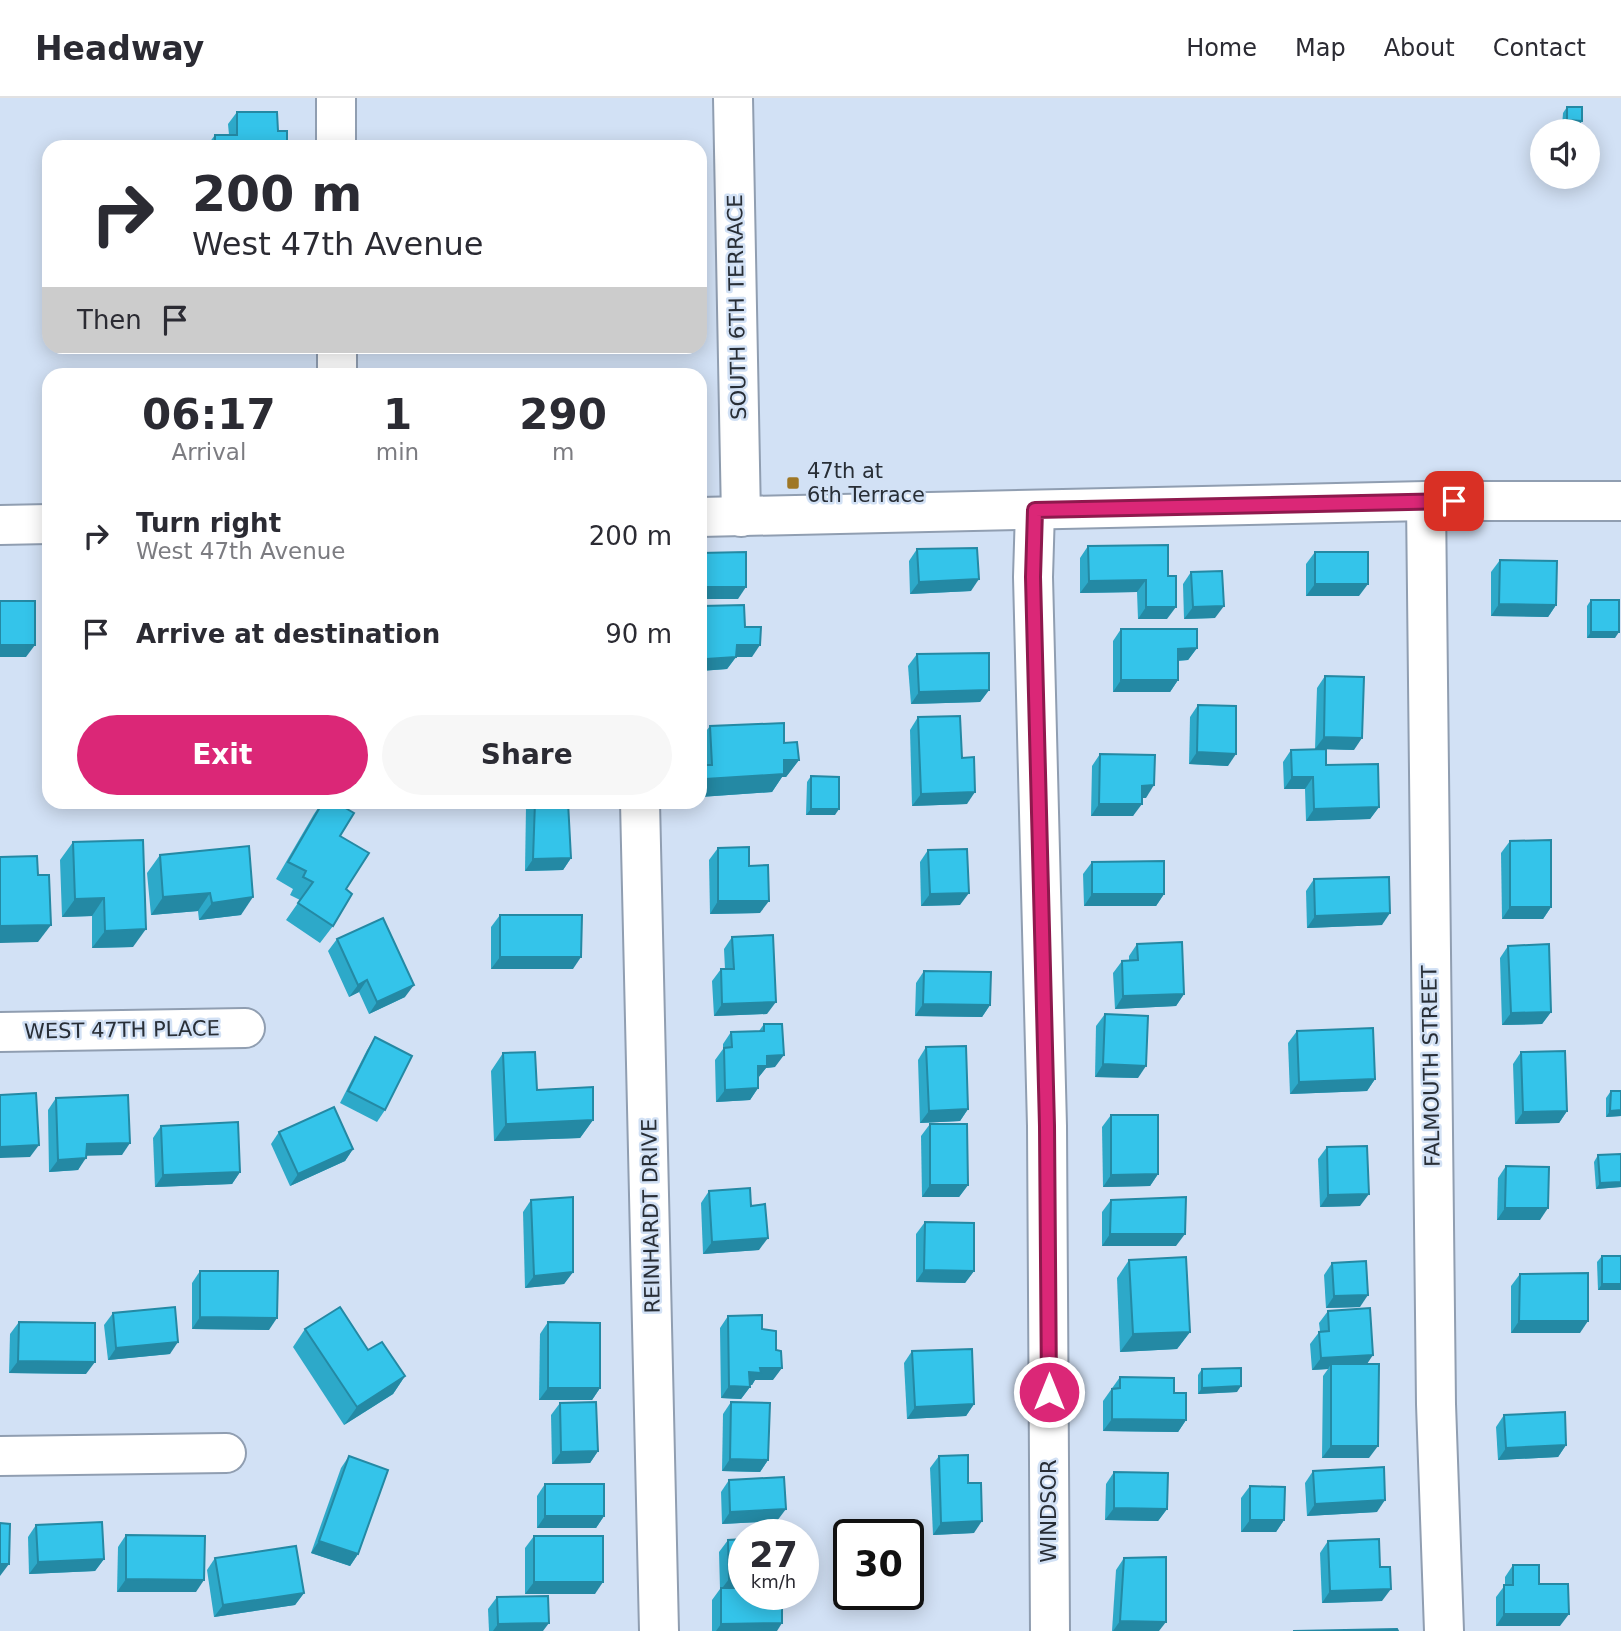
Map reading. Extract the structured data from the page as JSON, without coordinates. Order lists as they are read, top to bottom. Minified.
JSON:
{"streets":{"street":["SOUTH 6TH TERRACE","WEST 47TH PLACE","FALMOUTH STREET","REINHARDT DRIVE","WINDSOR"]},"places":{"transit":["47th at 6th Terrace"]},"page":{"header":"Headway","nav":["Home","Map","About","Contact"],"turn":["200 m","West 47th Avenue"],"then":"Then","eta":["06:17","Arrival","1","min","290","m"],"list":[{"name":"Turn right","note":"West 47th Avenue","value":"200 m"},{"name":"Arrive at destination","value":"90 m"}],"buttons":["Exit","Share"],"speed":"27 km/h","limit":"30"}}
